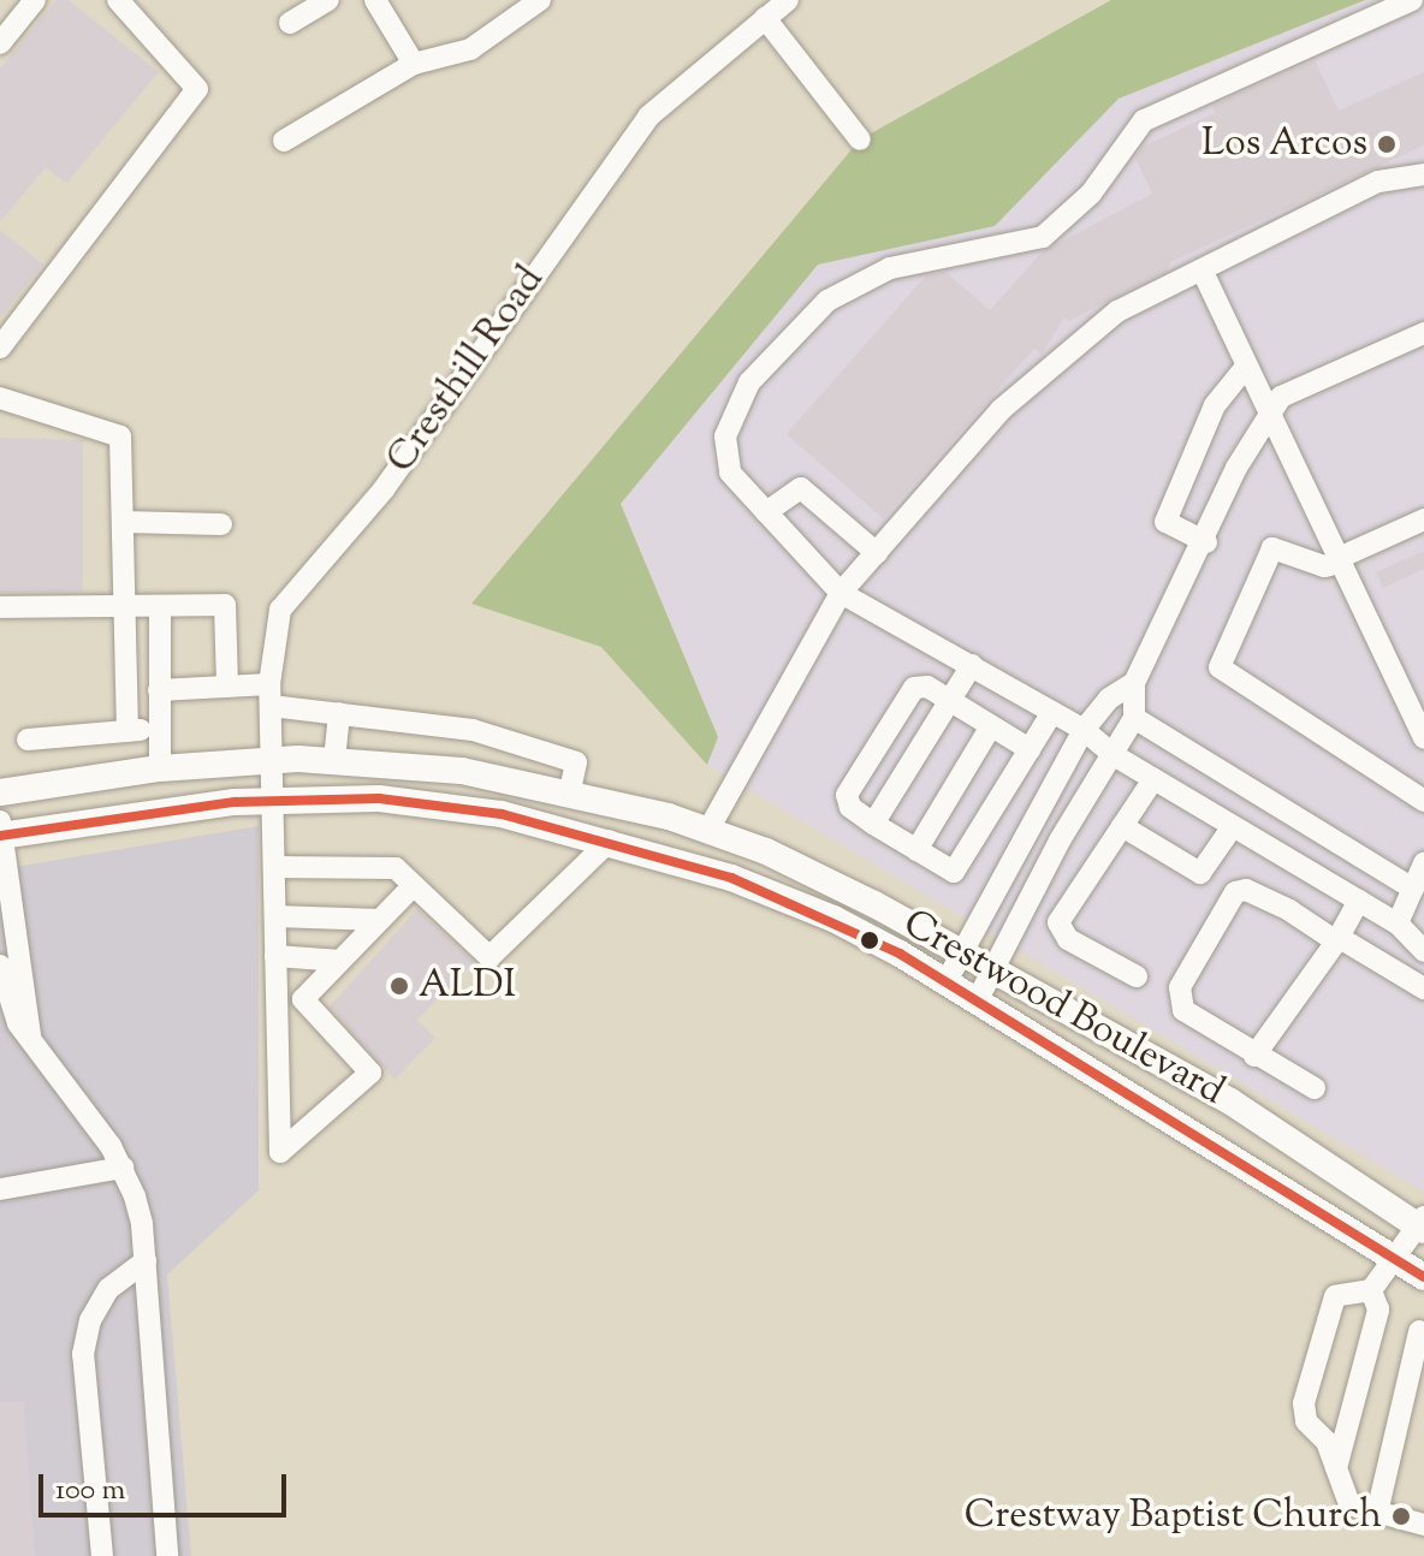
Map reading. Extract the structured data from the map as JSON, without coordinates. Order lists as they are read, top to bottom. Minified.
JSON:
{"streets":{"main road":["Crestwood Boulevard"],"street":["Cresthill Road"]},"crossings":[["Cresthill Road","Crestwood Boulevard"]],"places":["Los Arcos","ALDI","Crestway Baptist Church"],"scale_bar":"100 m"}
